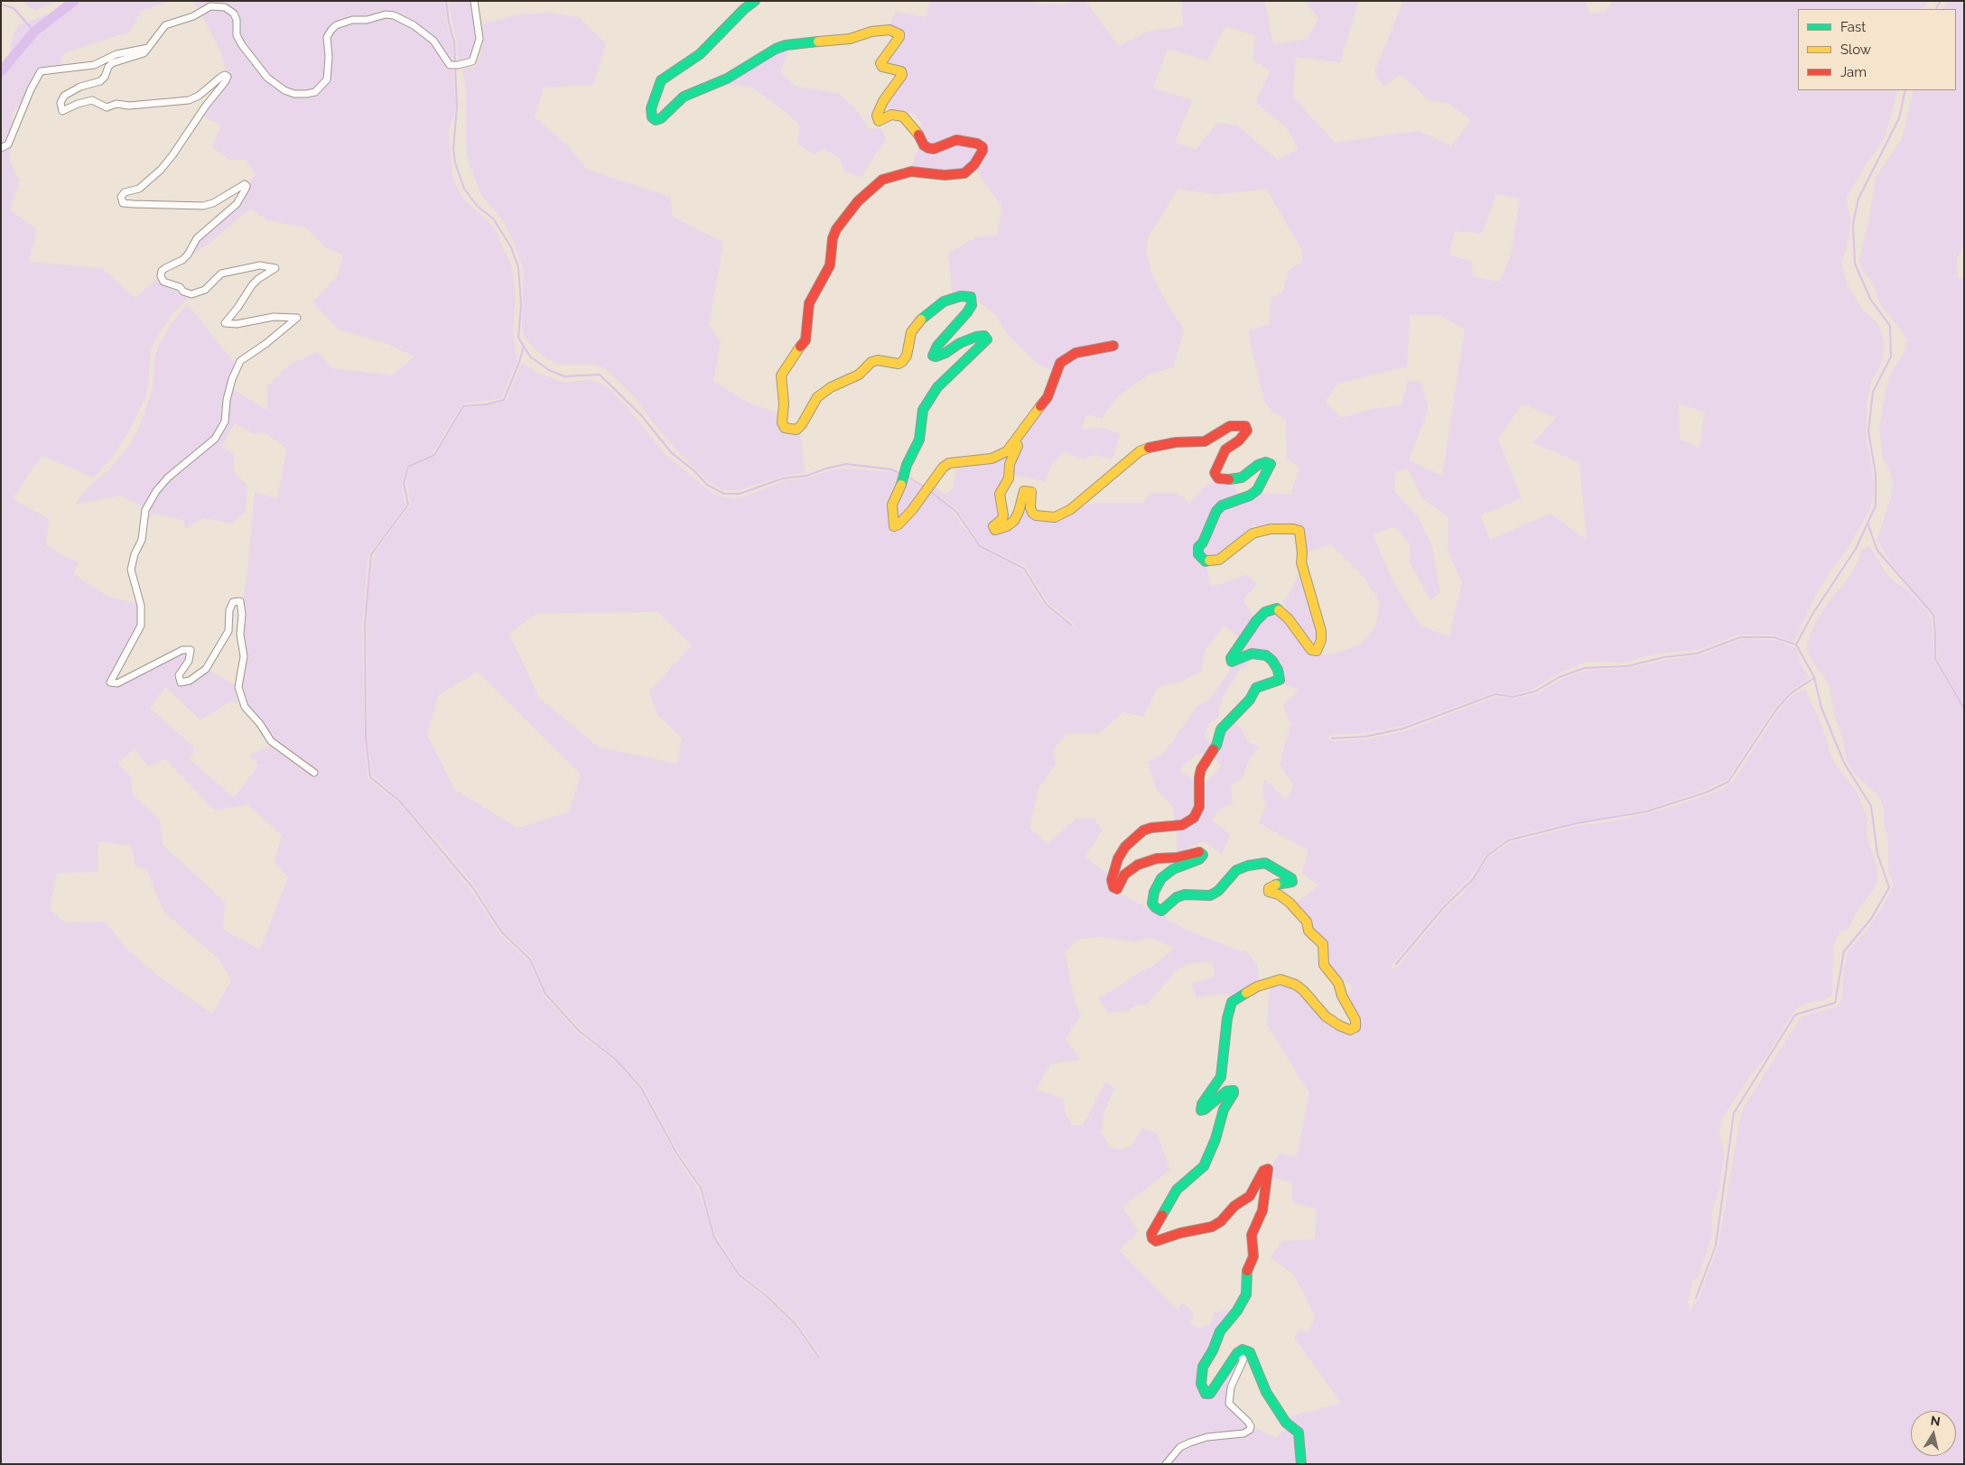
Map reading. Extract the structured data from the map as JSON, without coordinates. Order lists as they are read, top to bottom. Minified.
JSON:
{"legend":["Fast","Slow","Jam"],"north":"top"}
